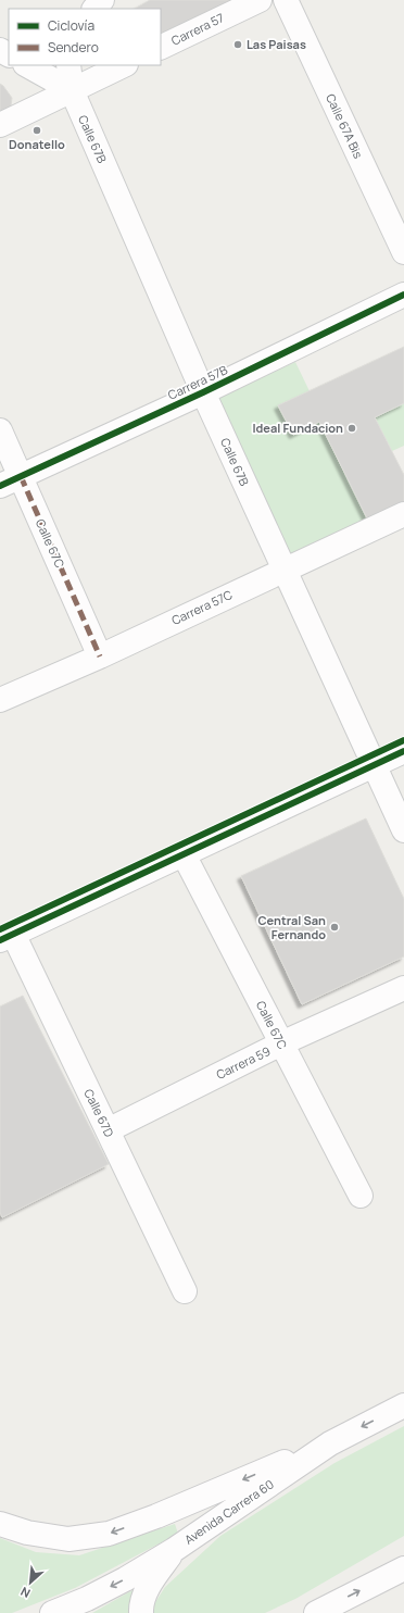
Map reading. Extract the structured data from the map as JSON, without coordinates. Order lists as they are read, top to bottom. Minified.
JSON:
{"streets":{"street":["Carrera 57","Calle 67A Bis","Calle 67B","Carrera 57B","Calle 67C","Carrera 57C","Carrera 59","Calle 67D","Avenida Carrera 60"]},"crossings":[["Calle 67B","Carrera 57B"],["Calle 67B","Carrera 57C"],["Carrera 57B","Calle 67C"],["Calle 67C","Carrera 57C"],["Calle 67C","Carrera 59"],["Carrera 59","Calle 67D"]],"places":["Las Paisas","Donatello","Ideal Fundacion","Central San Fernando"],"legend":["Ciclovía","Sendero"],"north":"bottom left"}
